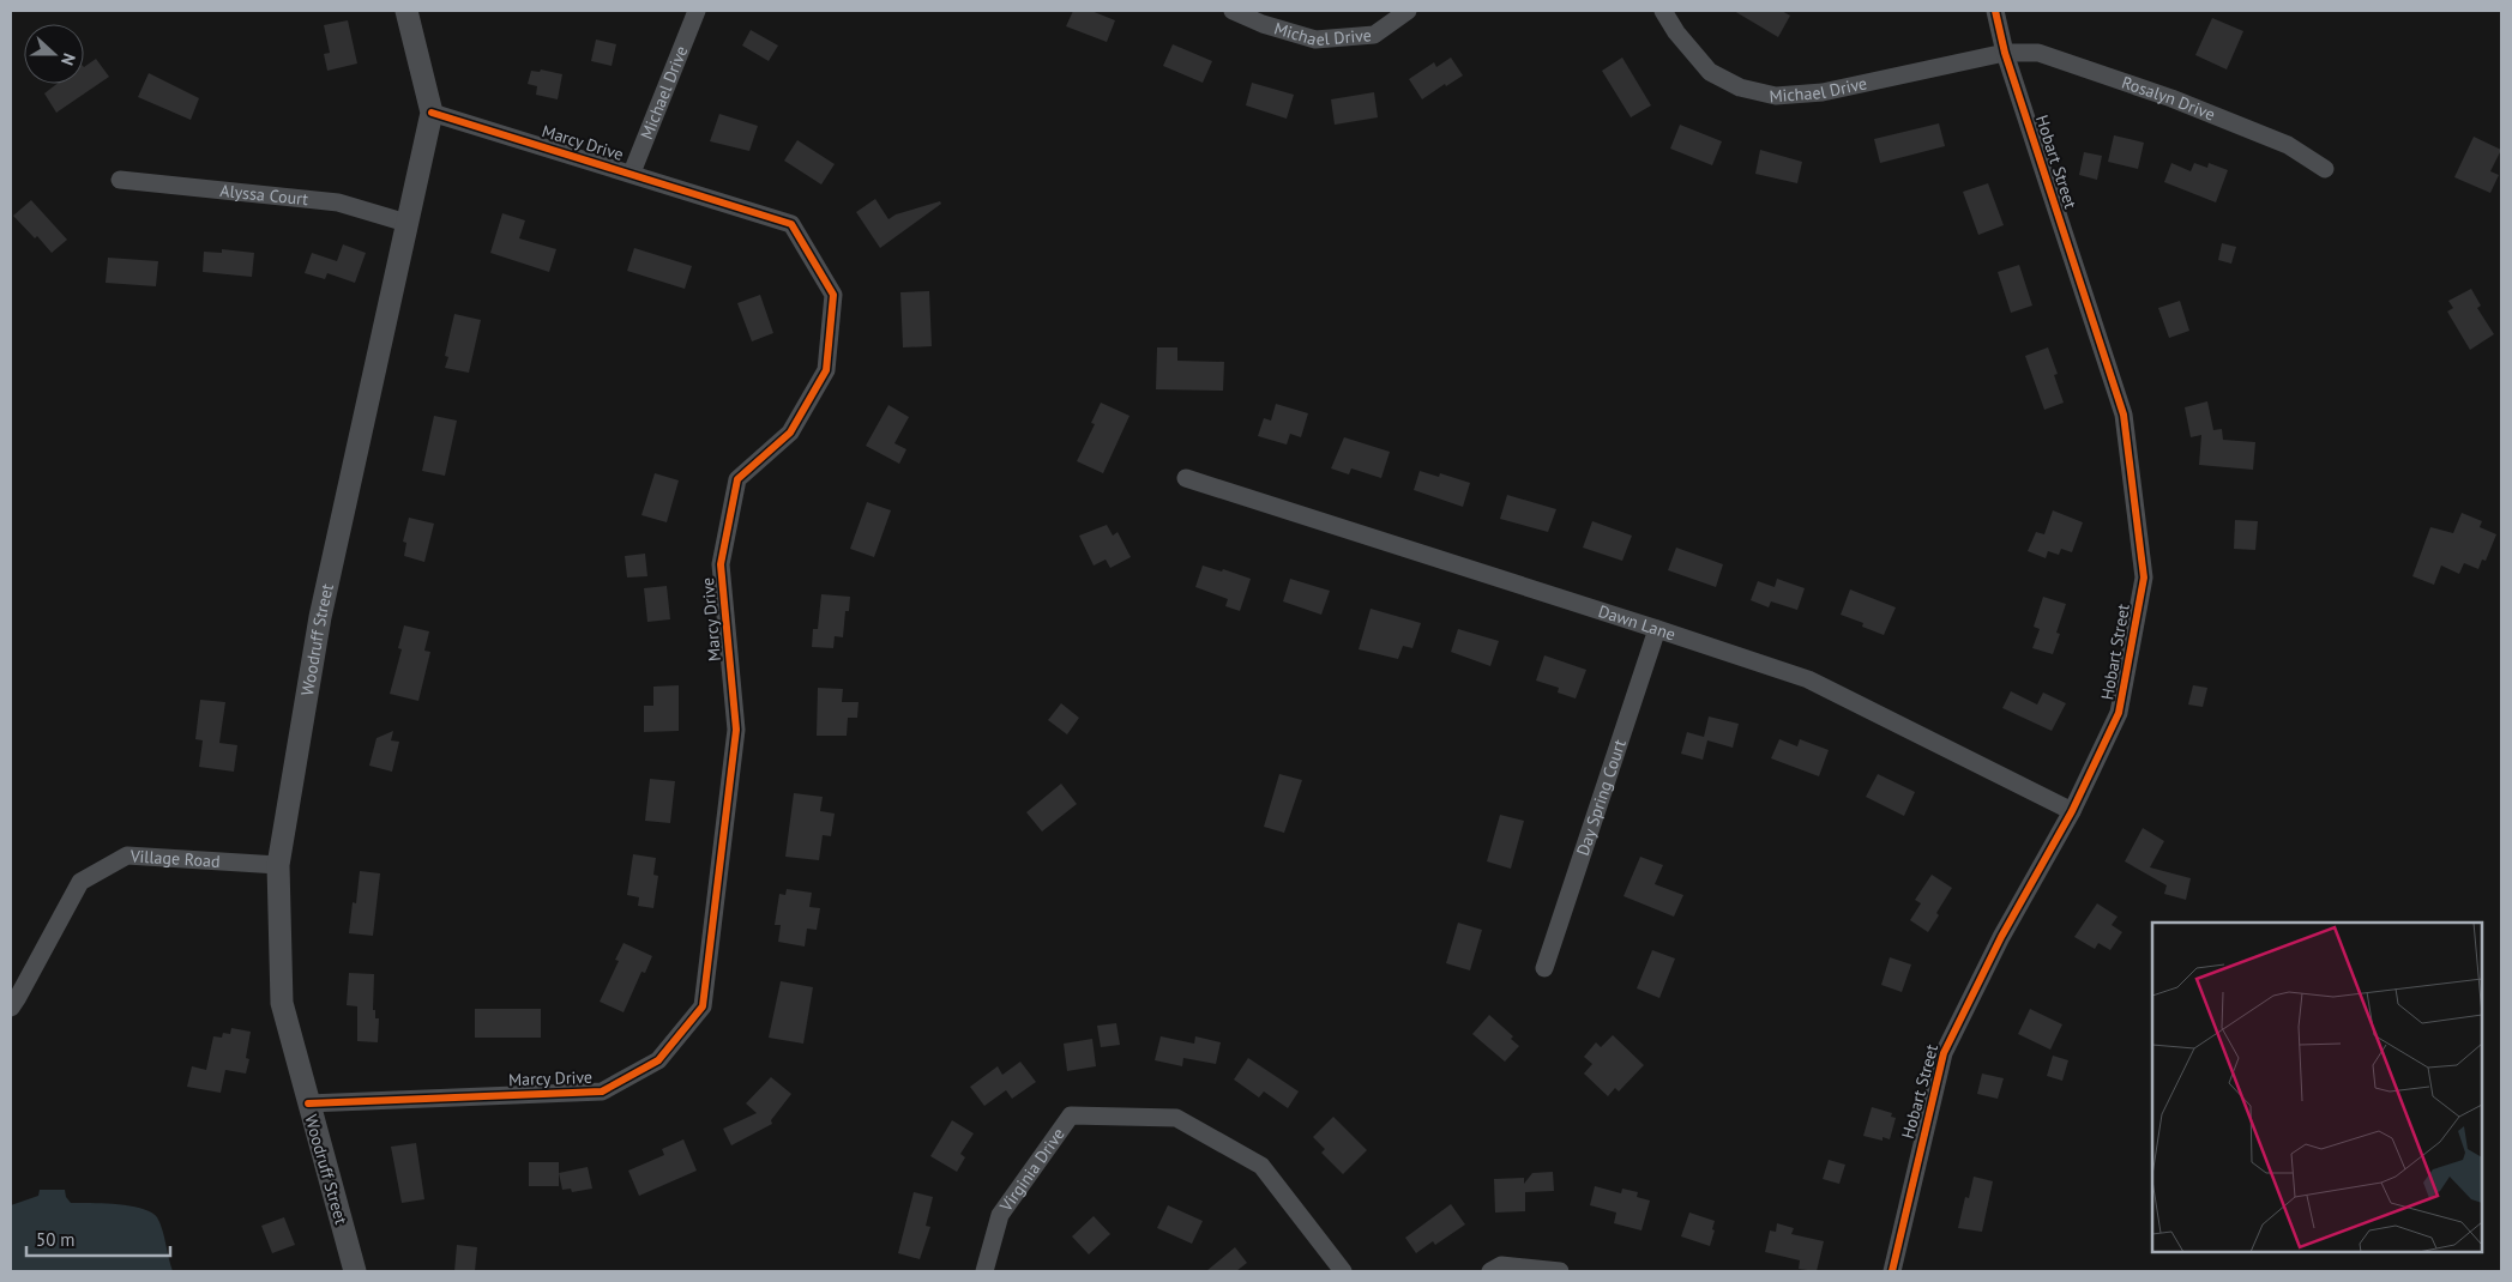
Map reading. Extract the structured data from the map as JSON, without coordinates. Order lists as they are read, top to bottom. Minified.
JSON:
{"streets":{"street":["Michael Drive","Rosalyn Drive","Marcy Drive","Hobart Street","Alyssa Court","Dawn Lane","Woodruff Street","Day Spring Court","Village Road","Virginia Drive"]},"crossings":[["Michael Drive","Rosalyn Drive"],["Michael Drive","Marcy Drive"],["Michael Drive","Hobart Street"],["Rosalyn Drive","Hobart Street"],["Marcy Drive","Woodruff Street"],["Hobart Street","Dawn Lane"],["Alyssa Court","Woodruff Street"],["Dawn Lane","Day Spring Court"],["Woodruff Street","Village Road"]],"scale_bar":"50 m","north":"right"}
